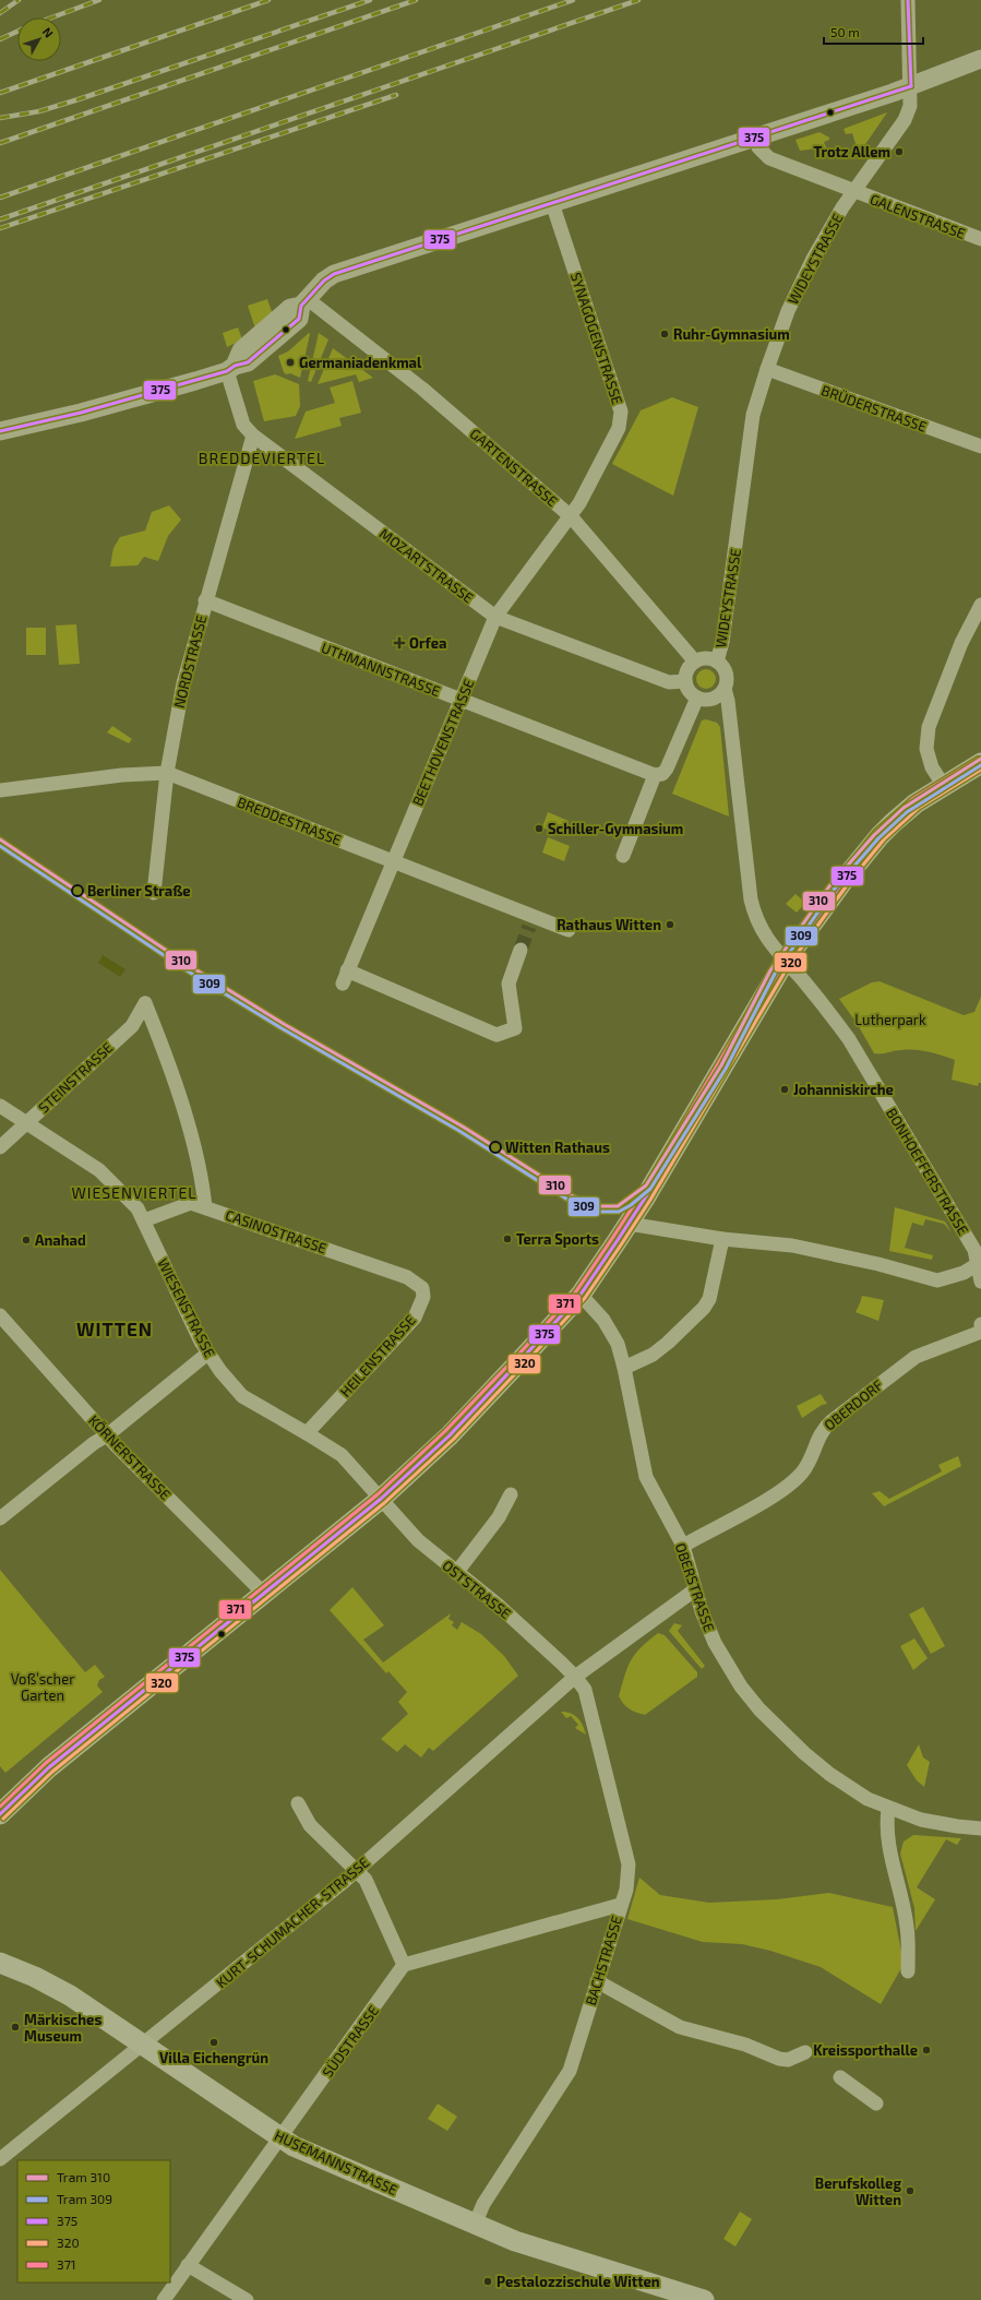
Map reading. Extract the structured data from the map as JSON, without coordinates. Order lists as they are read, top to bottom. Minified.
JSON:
{"streets":{"main road":["HUSEMANNSTRASSE"],"street":["GALENSTRASSE","WIDEYSTRASSE","SYNAGOGENSTRASSE","BRÜDERSTRASSE","GARTENSTRASSE","MOZARTSTRASSE","NORDSTRASSE","UTHMANNSTRASSE","BEETHOVENSTRASSE","BREDDESTRASSE","STEINSTRASSE","BONHOEFFERSTRASSE","CASINOSTRASSE","WIESENSTRASSE","HEILENSTRASSE","OBERDORF","KÖRNERSTRASSE","OBERSTRASSE","OSTSTRASSE","KURT-SCHUMACHER-STRASSE","BACHSTRASSE","SÜDSTRASSE"]},"crossings":[["GALENSTRASSE","WIDEYSTRASSE"],["WIDEYSTRASSE","BRÜDERSTRASSE"],["WIDEYSTRASSE","GARTENSTRASSE"],["WIDEYSTRASSE","MOZARTSTRASSE"],["SYNAGOGENSTRASSE","GARTENSTRASSE"],["SYNAGOGENSTRASSE","BEETHOVENSTRASSE"],["GARTENSTRASSE","MOZARTSTRASSE"],["GARTENSTRASSE","BEETHOVENSTRASSE"],["MOZARTSTRASSE","NORDSTRASSE"],["MOZARTSTRASSE","BEETHOVENSTRASSE"],["NORDSTRASSE","UTHMANNSTRASSE"],["NORDSTRASSE","BREDDESTRASSE"],["UTHMANNSTRASSE","BEETHOVENSTRASSE"],["BEETHOVENSTRASSE","BREDDESTRASSE"],["STEINSTRASSE","CASINOSTRASSE"],["STEINSTRASSE","WIESENSTRASSE"],["CASINOSTRASSE","WIESENSTRASSE"],["CASINOSTRASSE","HEILENSTRASSE"],["WIESENSTRASSE","HEILENSTRASSE"],["WIESENSTRASSE","OSTSTRASSE"],["OBERDORF","OBERSTRASSE"],["OBERSTRASSE","KURT-SCHUMACHER-STRASSE"],["OSTSTRASSE","KURT-SCHUMACHER-STRASSE"],["OSTSTRASSE","BACHSTRASSE"],["KURT-SCHUMACHER-STRASSE","BACHSTRASSE"],["KURT-SCHUMACHER-STRASSE","HUSEMANNSTRASSE"],["BACHSTRASSE","HUSEMANNSTRASSE"],["SÜDSTRASSE","HUSEMANNSTRASSE"]],"districts":["BREDDEVIERTEL","WIESENVIERTEL","WITTEN"],"parks":["Lutherpark","Voß’scher Garten"],"places":{"other":["Trotz Allem","Ruhr-Gymnasium","Germaniadenkmal","Schiller-Gymnasium","Berliner Straße","Rathaus Witten","Johanniskirche","Witten Rathaus","Terra Sports","Anahad","Märkisches Museum","Villa Eichengrün","Kreissporthalle","Berufskolleg Witten","Pestalozzischule Witten"],"health":["Orfea"]},"lines":["transit line 375","tram line 310","transit line 371","tram line 309","transit line 320"],"legend":["Tram 310","Tram 309","375","320","371"],"scale_bar":"50 m","north":"top right"}
